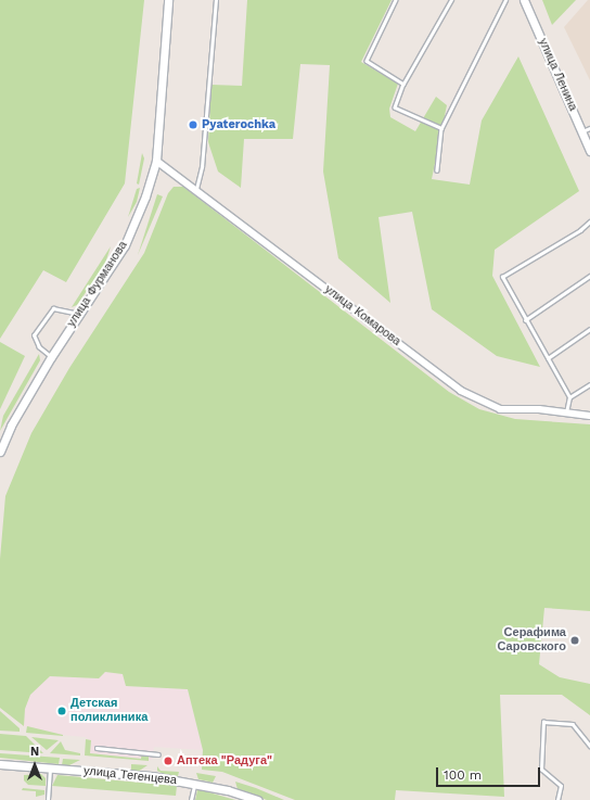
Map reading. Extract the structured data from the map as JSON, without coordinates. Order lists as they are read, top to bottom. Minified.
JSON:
{"streets":{"main road":["улица Ленина","улица Фурманова","улица Тегенцева"],"street":["улица Комарова"]},"crossings":[["улица Фурманова","улица Комарова"]],"places":["Pyaterochka","Серафима Саровского","Детская поликлиника","Аптека \"Радуга\""],"scale_bar":"100 m","north":"top"}
